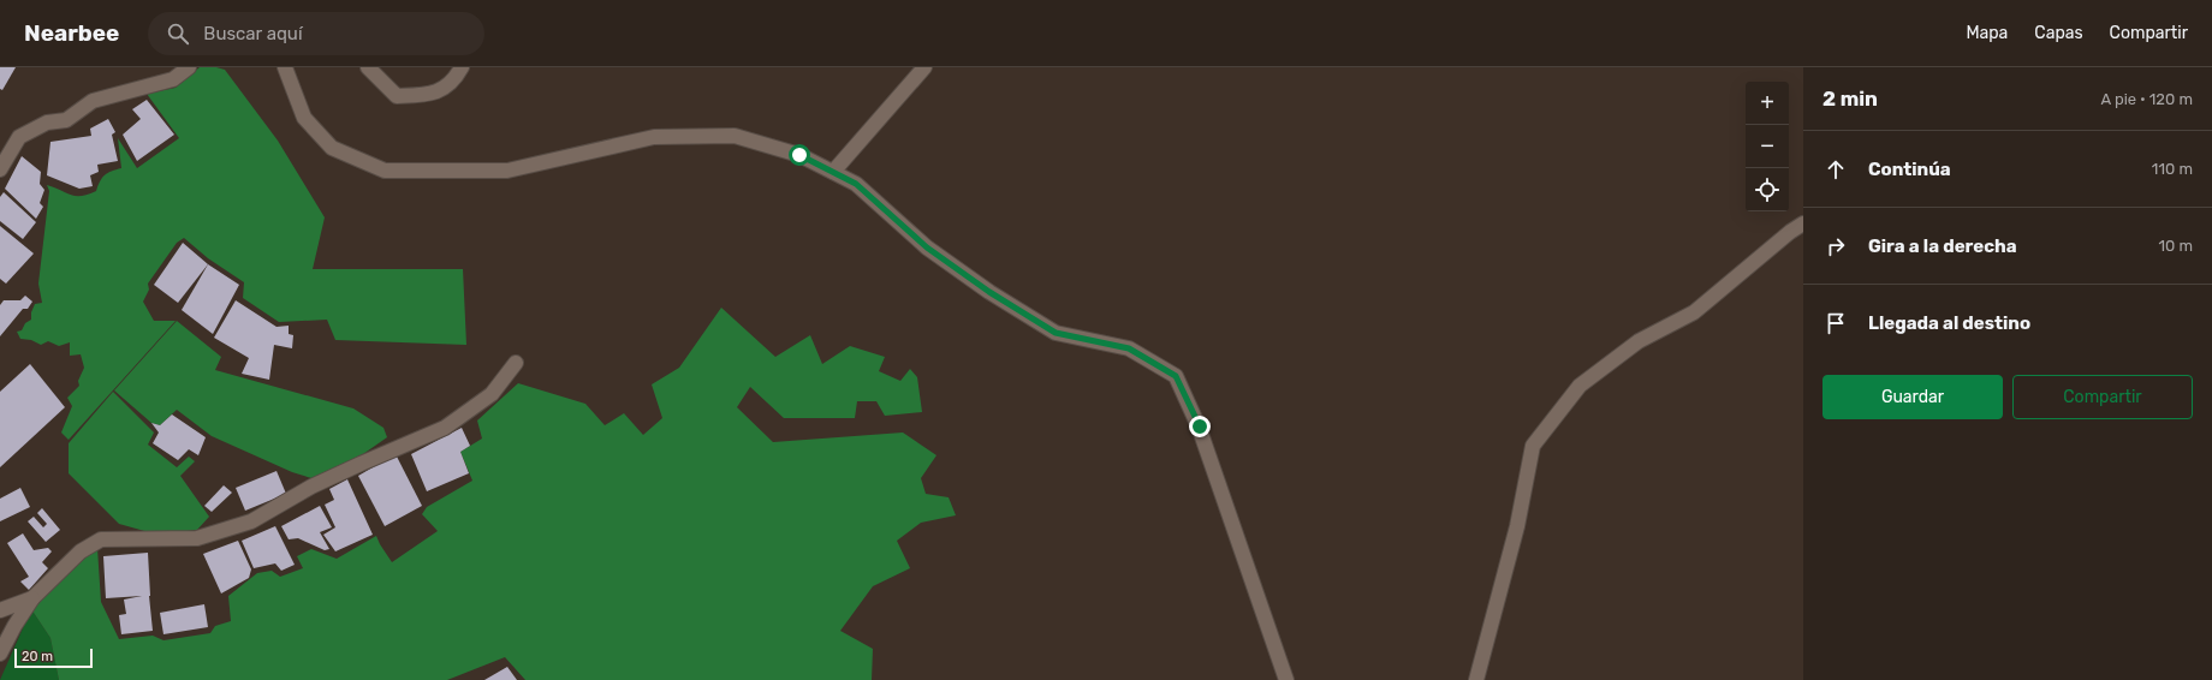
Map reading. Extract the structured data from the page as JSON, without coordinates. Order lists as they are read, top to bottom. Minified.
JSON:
{"scale_bar":"20 m","page":{"header":"Nearbee","search":"Buscar aquí","nav":["Mapa","Capas","Compartir"],"heading":["2 min","A pie · 120 m"],"map_buttons":["+","−"],"list":[["Continúa","110 m"],["Gira a la derecha","10 m"],"Llegada al destino"],"buttons":["Guardar","Compartir"],"scale":"20 m"}}
